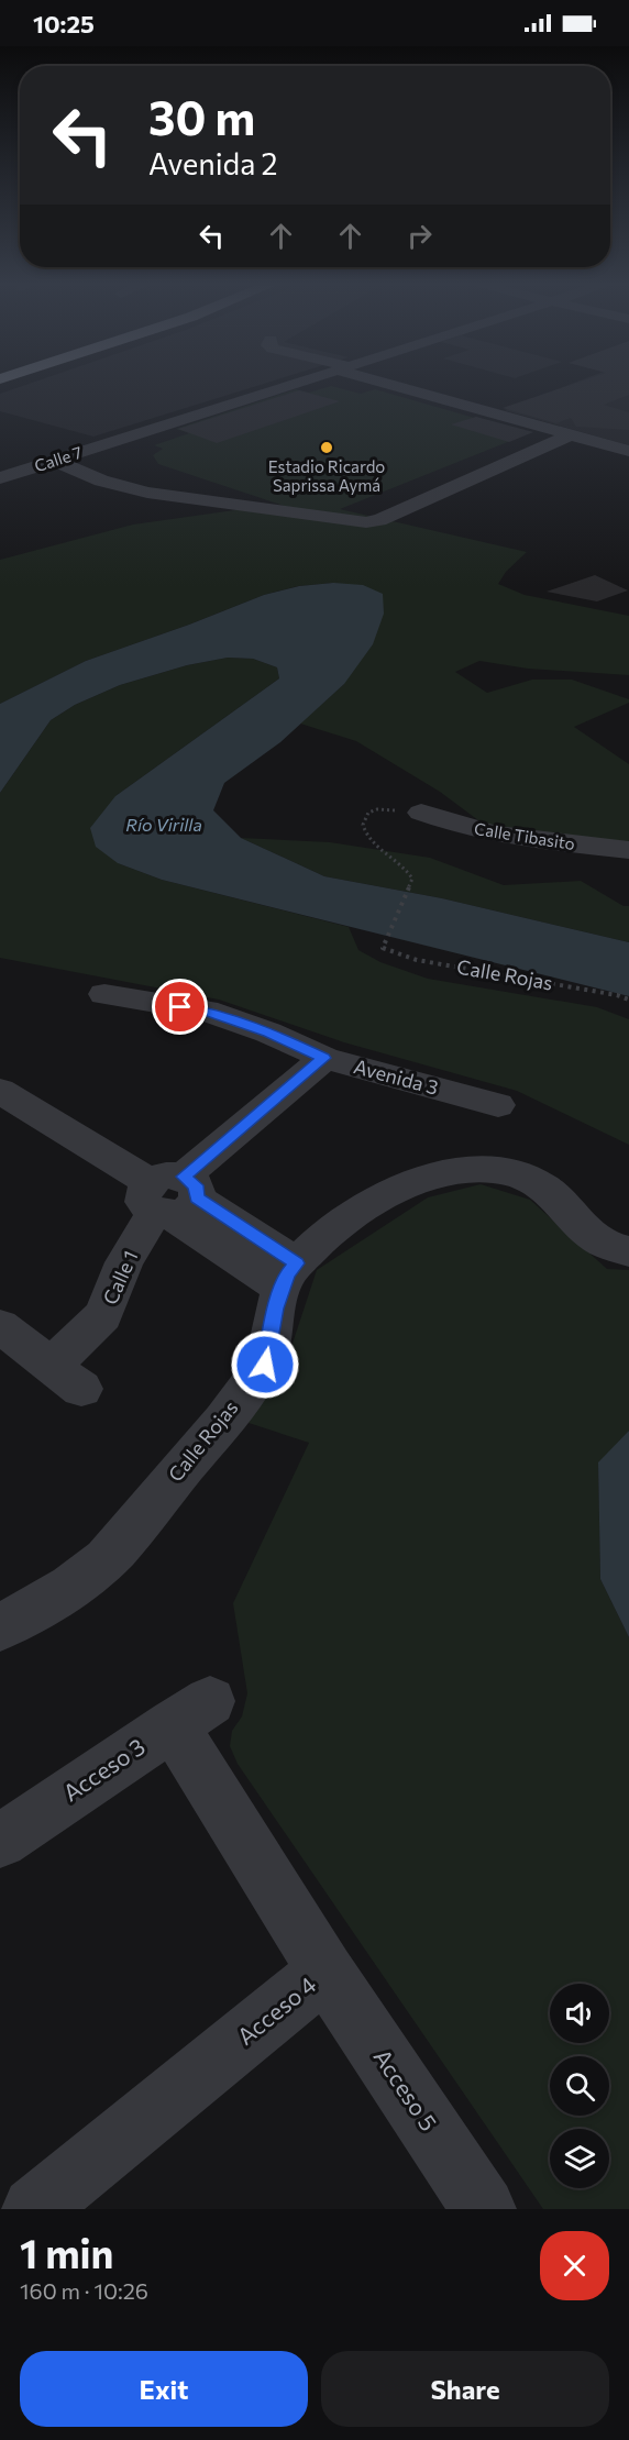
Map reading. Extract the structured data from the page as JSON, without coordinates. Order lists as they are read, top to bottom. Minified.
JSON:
{"streets":{"street":["Calle 7","Calle Tibasito","Calle Rojas","Avenida 3","Calle 1","Acceso 3","Acceso 4","Acceso 5"]},"crossings":[["Calle Tibasito","Calle Rojas"],["Avenida 3","Calle 1"],["Acceso 3","Acceso 4"],["Acceso 4","Acceso 5"]],"water":["Río Virilla"],"places":["Estadio Ricardo Saprissa Aymá"],"page":{"status":"10:25","turn":["30 m","Avenida 2"],"heading":["1 min","160 m · 10:26"],"buttons":["Exit","Share"]}}
